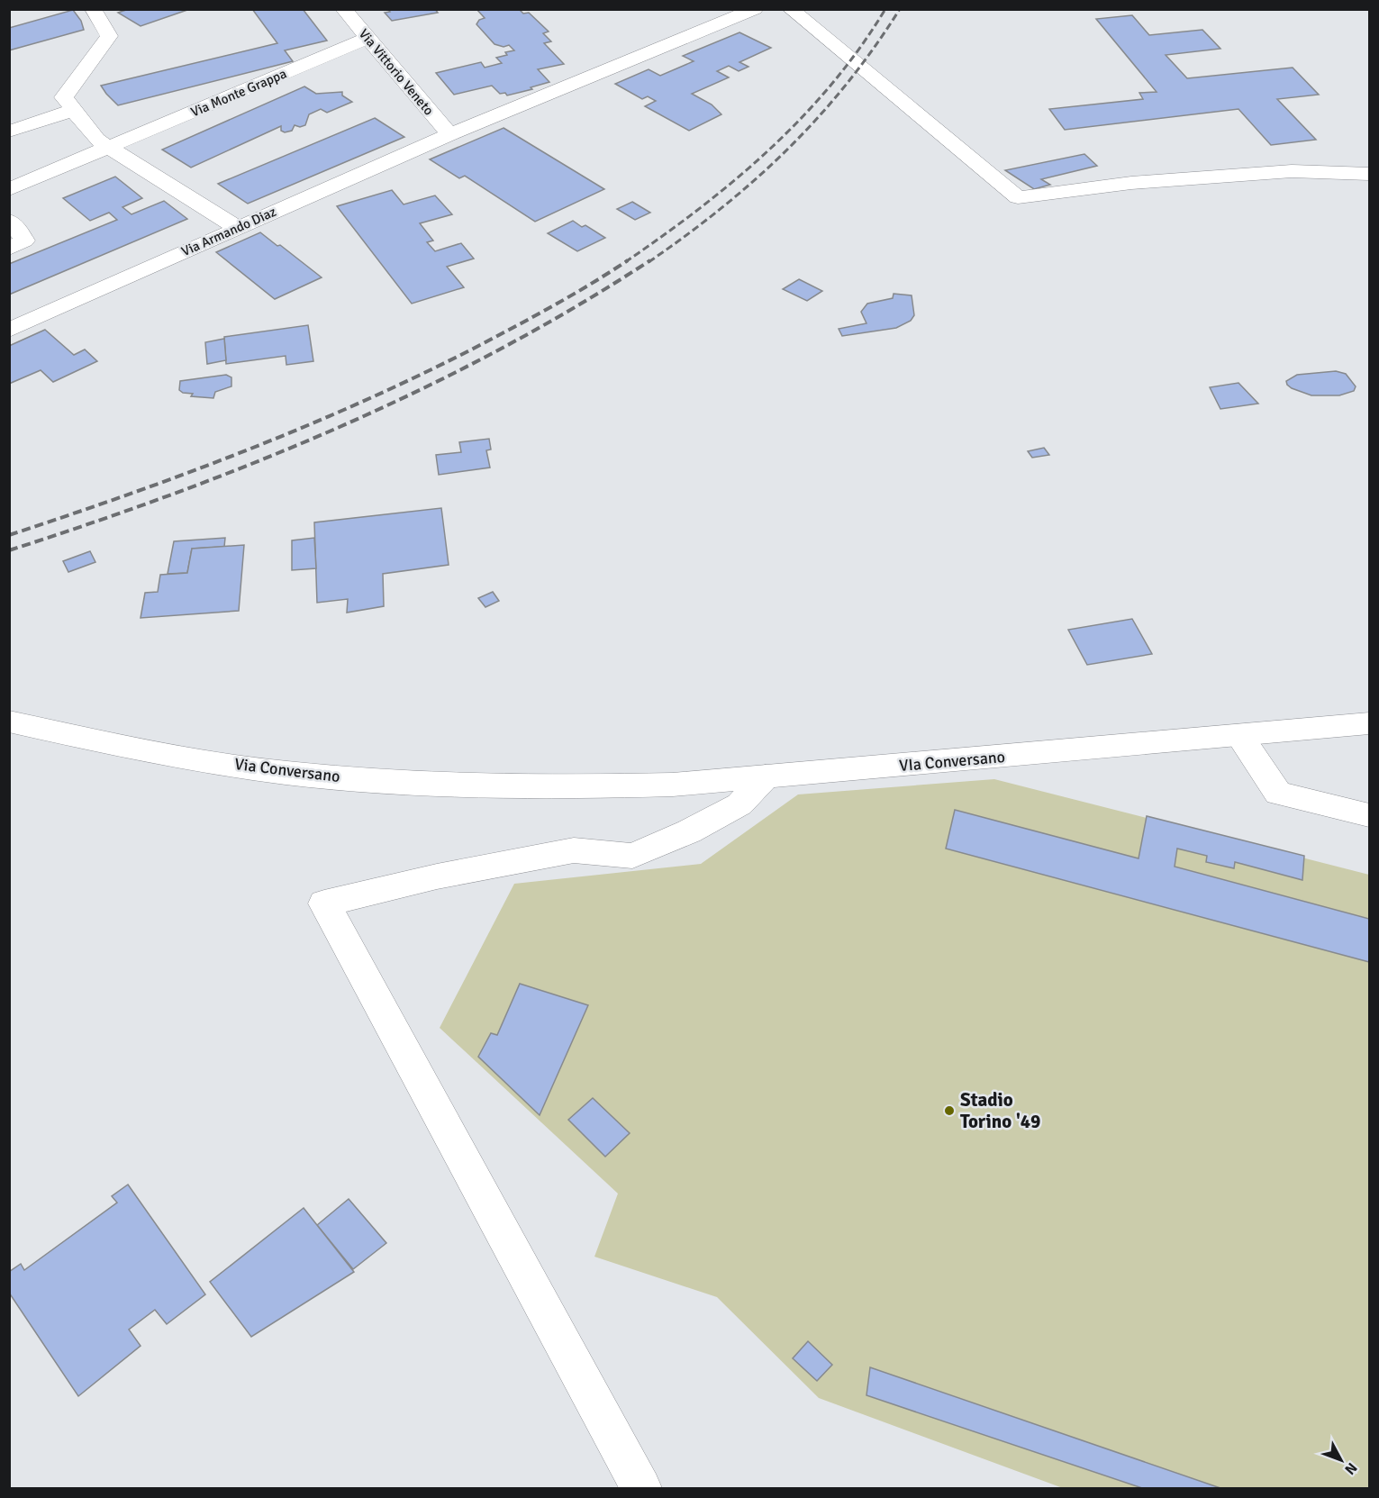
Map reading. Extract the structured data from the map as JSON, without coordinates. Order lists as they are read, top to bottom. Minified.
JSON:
{"streets":{"street":["Via Vittorio Veneto","Via Monte Grappa","Via Armando Diaz","VIa Conversano","Via Conversano"]},"crossings":[["Via Vittorio Veneto","Via Monte Grappa"],["Via Vittorio Veneto","Via Armando Diaz"],["VIa Conversano","Via Conversano"]],"places":["Stadio Torino '49"],"north":"bottom right"}
